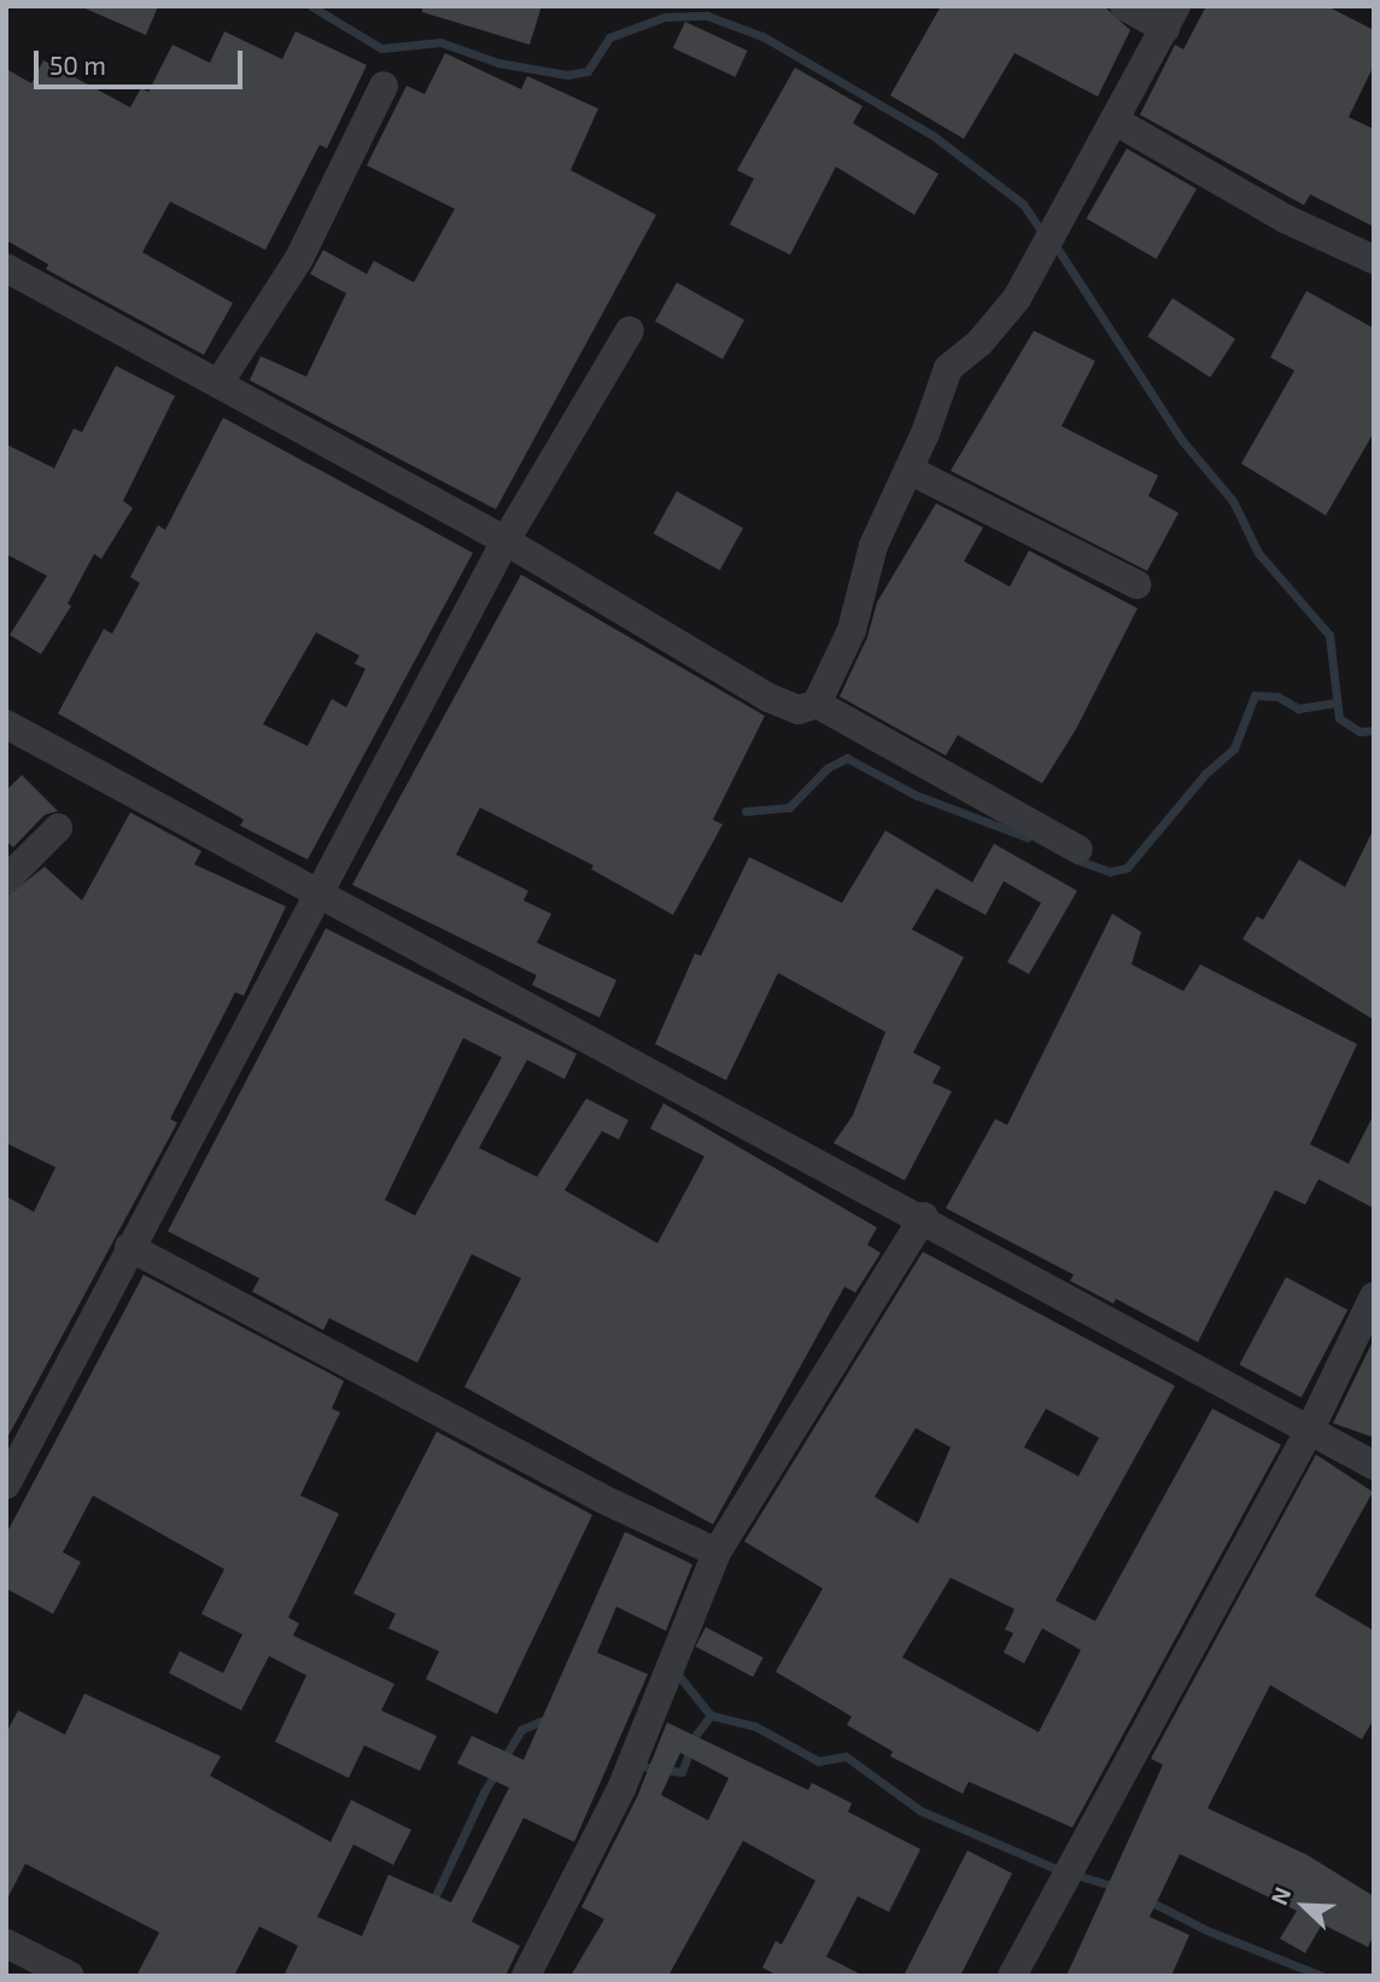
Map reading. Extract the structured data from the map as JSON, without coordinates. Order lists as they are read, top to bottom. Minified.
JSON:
{"scale_bar":"50 m","north":"top left"}
